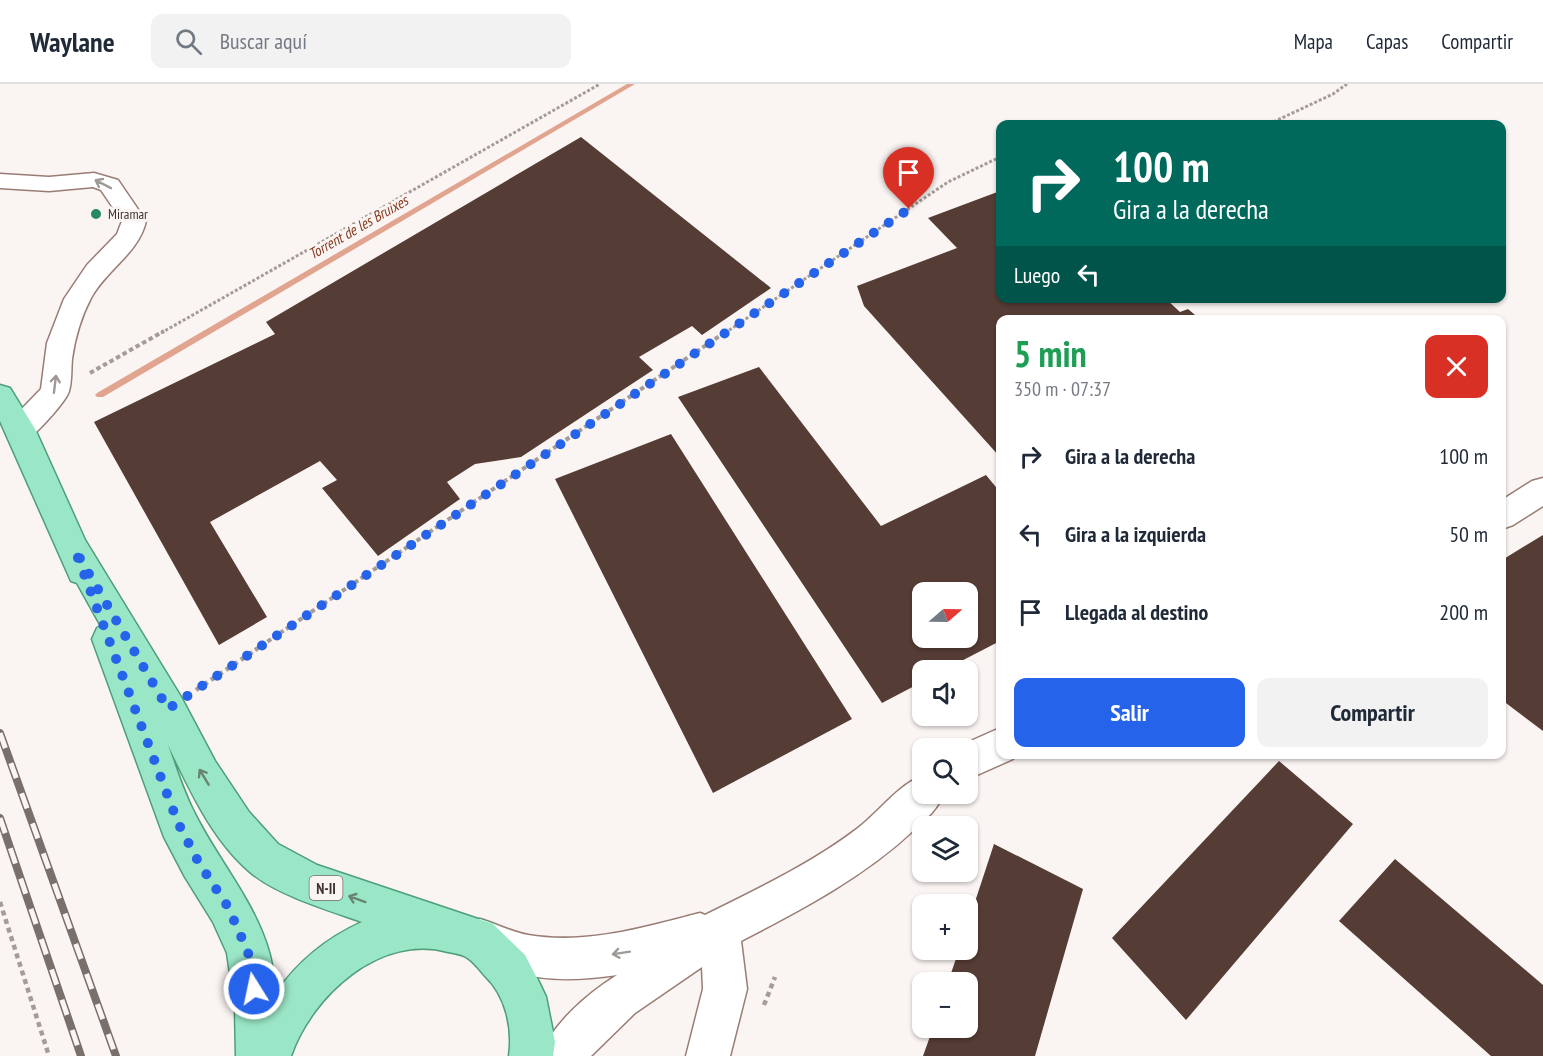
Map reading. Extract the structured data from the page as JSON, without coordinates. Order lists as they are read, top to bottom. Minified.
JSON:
{"streets":{"main road":["N-II"]},"water":["Torrent de les Bruixes"],"places":["Miramar"],"north":"right","page":{"header":"Waylane","search":"Buscar aquí","nav":["Mapa","Capas","Compartir"],"turn":["100 m","Gira a la derecha"],"then":"Luego","heading":["5 min","350 m · 07:37"],"list":[{"name":"Gira a la derecha","value":"100 m"},{"name":"Gira a la izquierda","value":"50 m"},{"name":"Llegada al destino","value":"200 m"}],"map_buttons":["+","−"],"buttons":["Salir","Compartir"]}}
